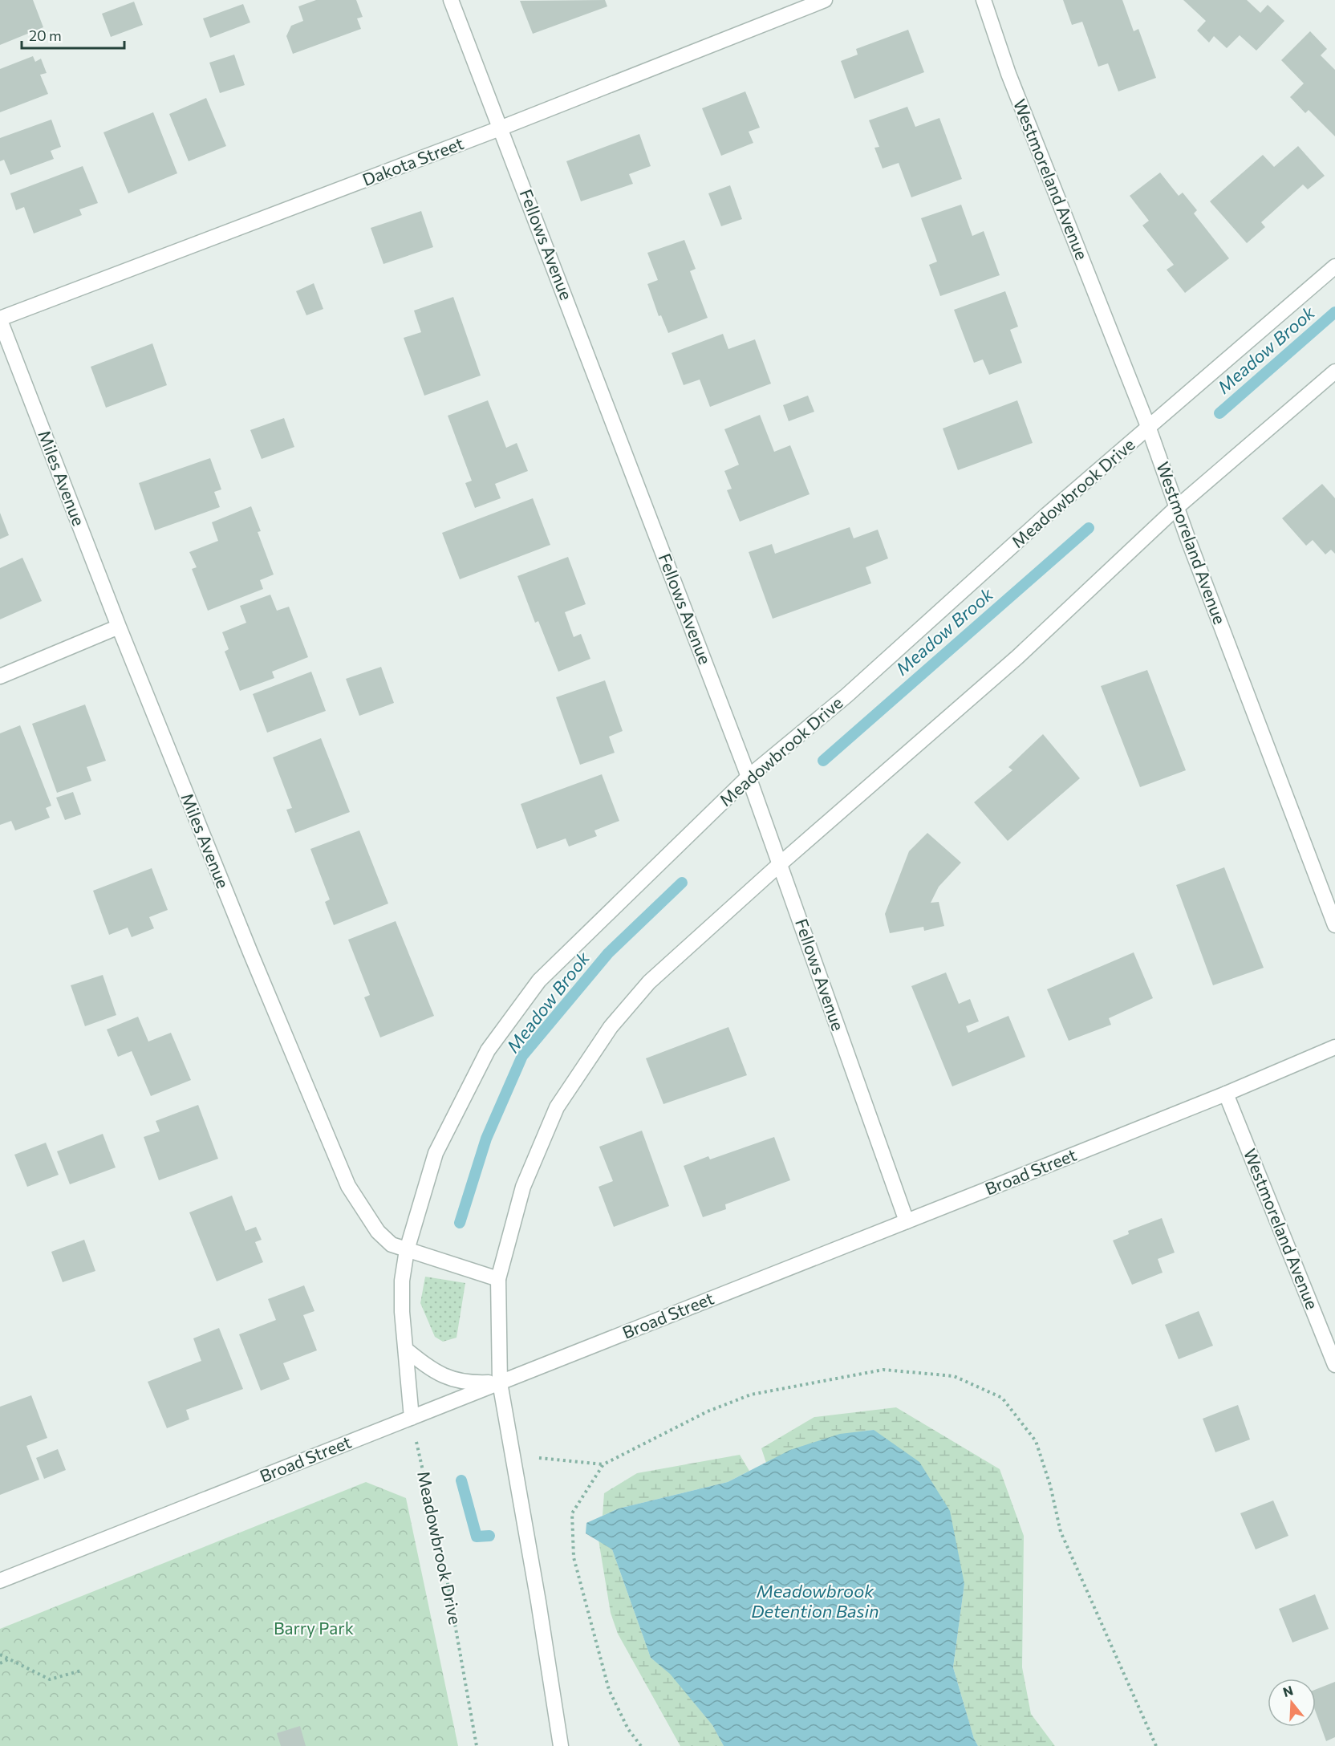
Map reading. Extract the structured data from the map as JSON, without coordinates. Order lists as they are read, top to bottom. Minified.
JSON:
{"streets":{"street":["Dakota Street","Westmoreland Avenue","Fellows Avenue","Miles Avenue","Meadowbrook Drive","Broad Street"]},"crossings":[["Dakota Street","Fellows Avenue"],["Dakota Street","Miles Avenue"],["Westmoreland Avenue","Meadowbrook Drive"],["Westmoreland Avenue","Broad Street"],["Fellows Avenue","Meadowbrook Drive"],["Fellows Avenue","Broad Street"],["Miles Avenue","Meadowbrook Drive"],["Meadowbrook Drive","Broad Street"]],"water":["Meadow Brook","Meadowbrook Detention Basin"],"parks":["Barry Park"],"scale_bar":"20 m","north":"top"}
